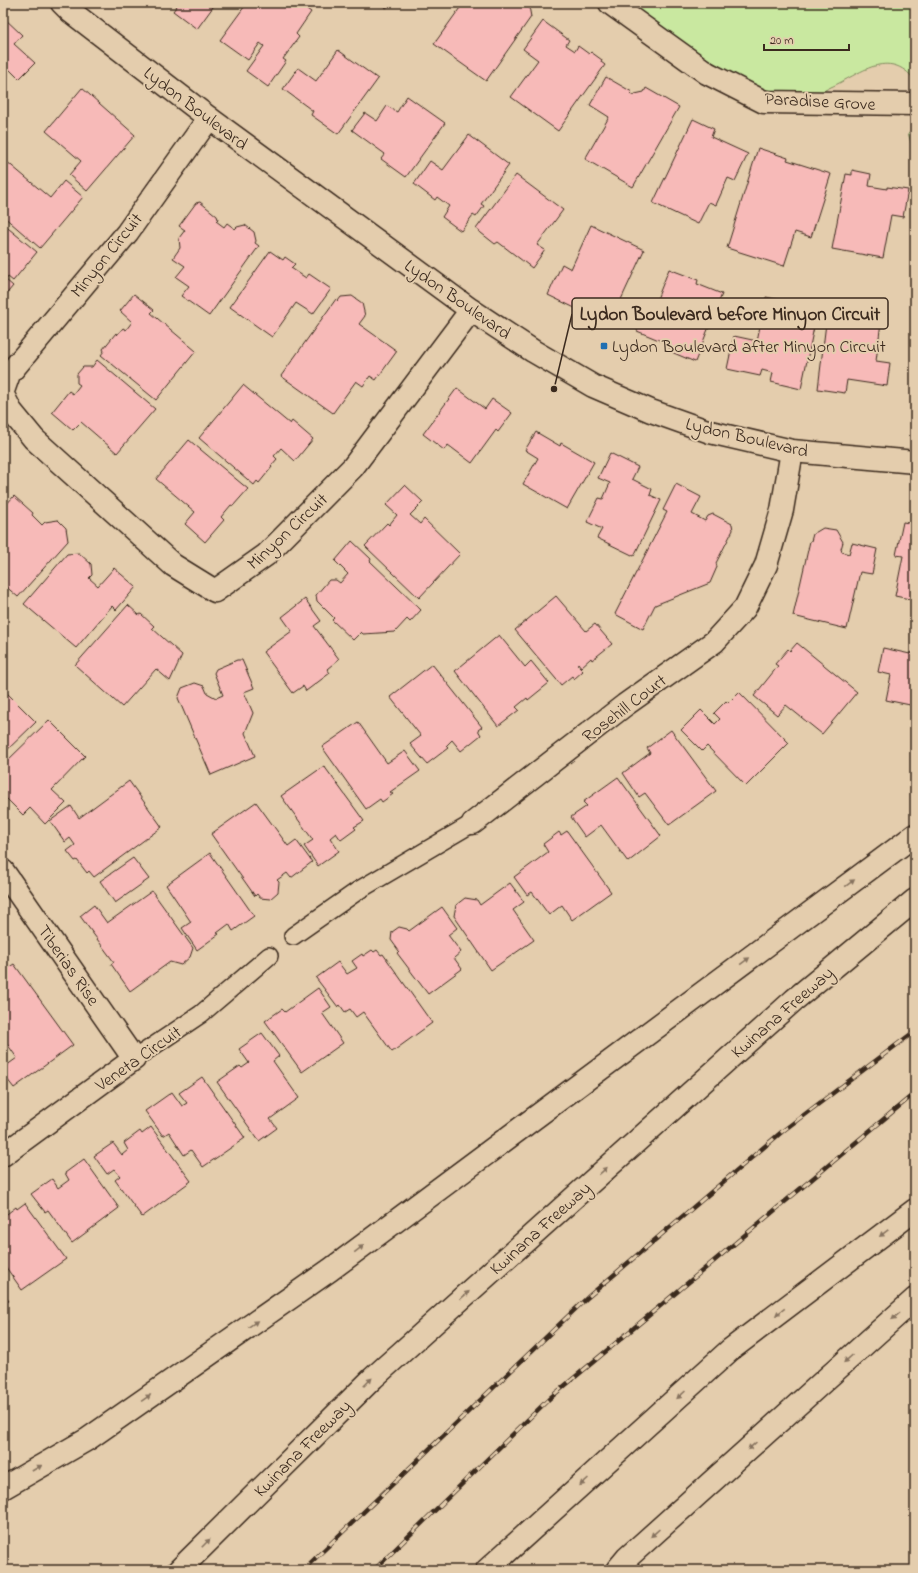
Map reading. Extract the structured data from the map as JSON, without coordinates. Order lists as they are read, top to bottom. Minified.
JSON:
{"streets":{"main road":["Paradise Grove","Lydon Boulevard","Minyon Circuit","Rosehill Court","Tiberias Rise","Kwinana Freeway","Veneta Circuit"]},"crossings":[["Lydon Boulevard","Minyon Circuit"],["Lydon Boulevard","Rosehill Court"],["Tiberias Rise","Veneta Circuit"]],"places":{"transit":["Lydon Boulevard after Minyon Circuit"],"other":["Lydon Boulevard before Minyon Circuit"]},"scale_bar":"20 m"}
